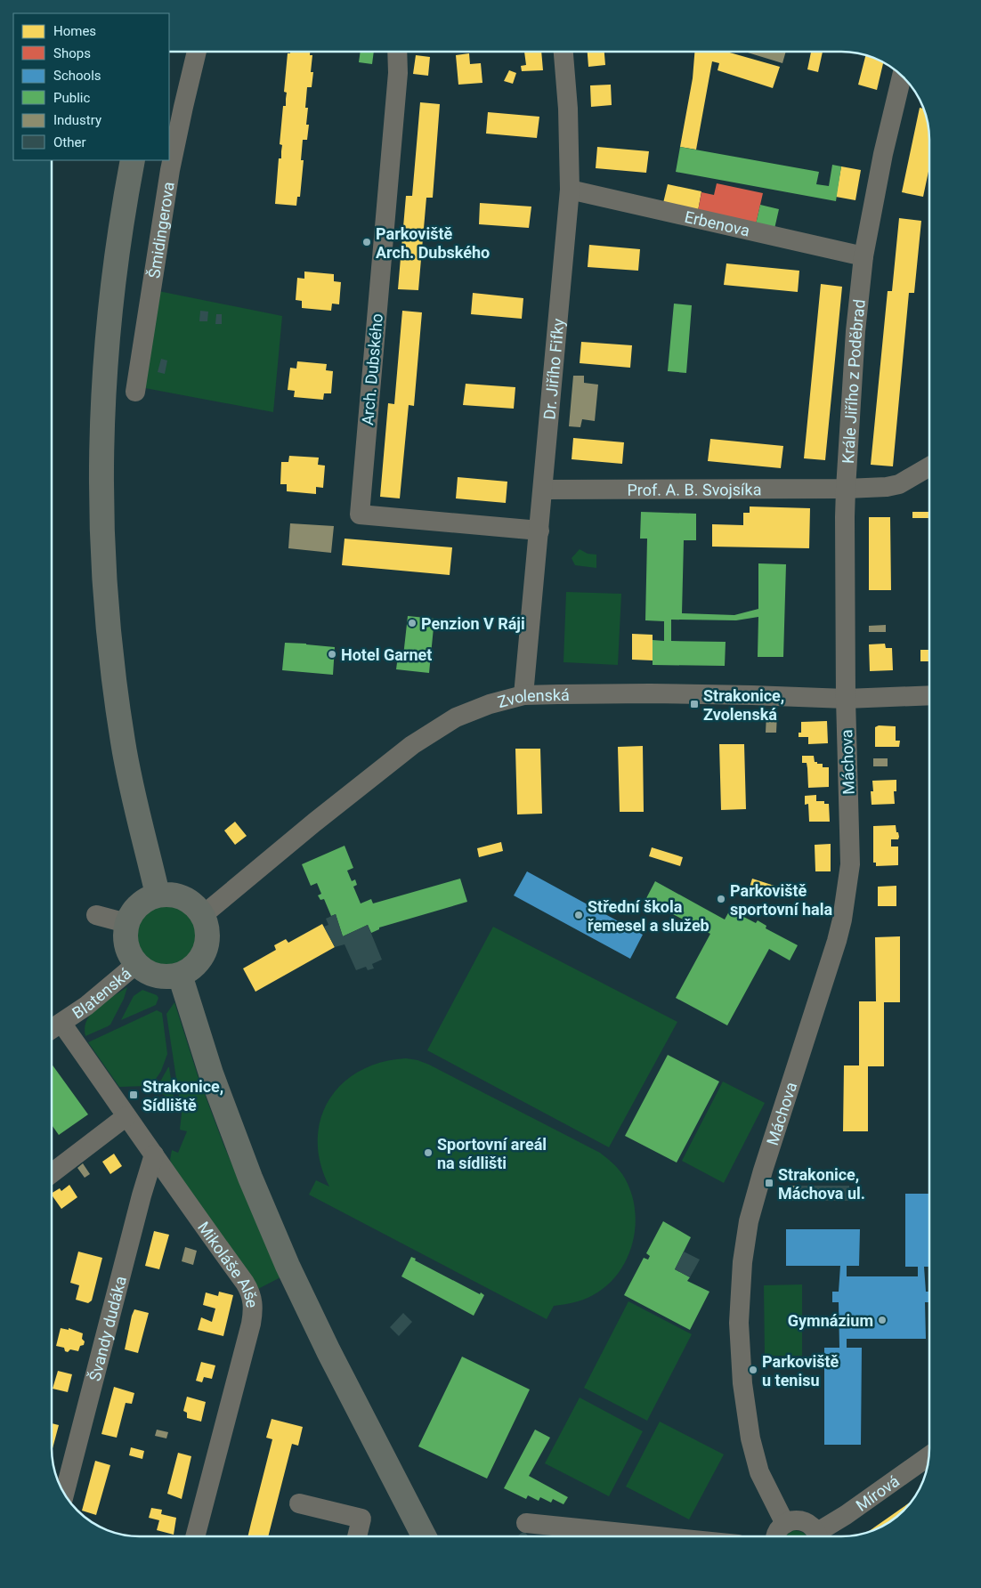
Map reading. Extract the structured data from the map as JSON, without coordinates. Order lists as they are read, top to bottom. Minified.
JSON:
{"streets":{"street":["Erbenova","Šmidingerova","Arch. Dubského","Dr. Jiřího Fifky","Krále Jiřího z Poděbrad","Prof. A. B. Svojsíka","Zvolenská","Máchova","Blatenská","Mikoláše Alše","Švandy dudáka","Mírová"]},"crossings":[["Erbenova","Dr. Jiřího Fifky"],["Erbenova","Krále Jiřího z Poděbrad"],["Arch. Dubského","Dr. Jiřího Fifky"],["Dr. Jiřího Fifky","Prof. A. B. Svojsíka"],["Dr. Jiřího Fifky","Zvolenská"],["Krále Jiřího z Poděbrad","Prof. A. B. Svojsíka"],["Krále Jiřího z Poděbrad","Zvolenská"],["Krále Jiřího z Poděbrad","Máchova"],["Zvolenská","Máchova"],["Zvolenská","Blatenská"],["Blatenská","Mikoláše Alše"],["Mikoláše Alše","Švandy dudáka"]],"places":{"other":["Parkoviště Arch. Dubského","Penzion V Ráji","Hotel Garnet","Parkoviště sportovní hala","Střední škola řemesel a služeb","Sportovní areál na sídlišti","Gymnázium","Parkoviště u tenisu"],"transit":["Strakonice, Zvolenská","Strakonice, Sídliště","Strakonice, Máchova ul."]},"legend":["Homes","Shops","Schools","Public","Industry","Other"]}
